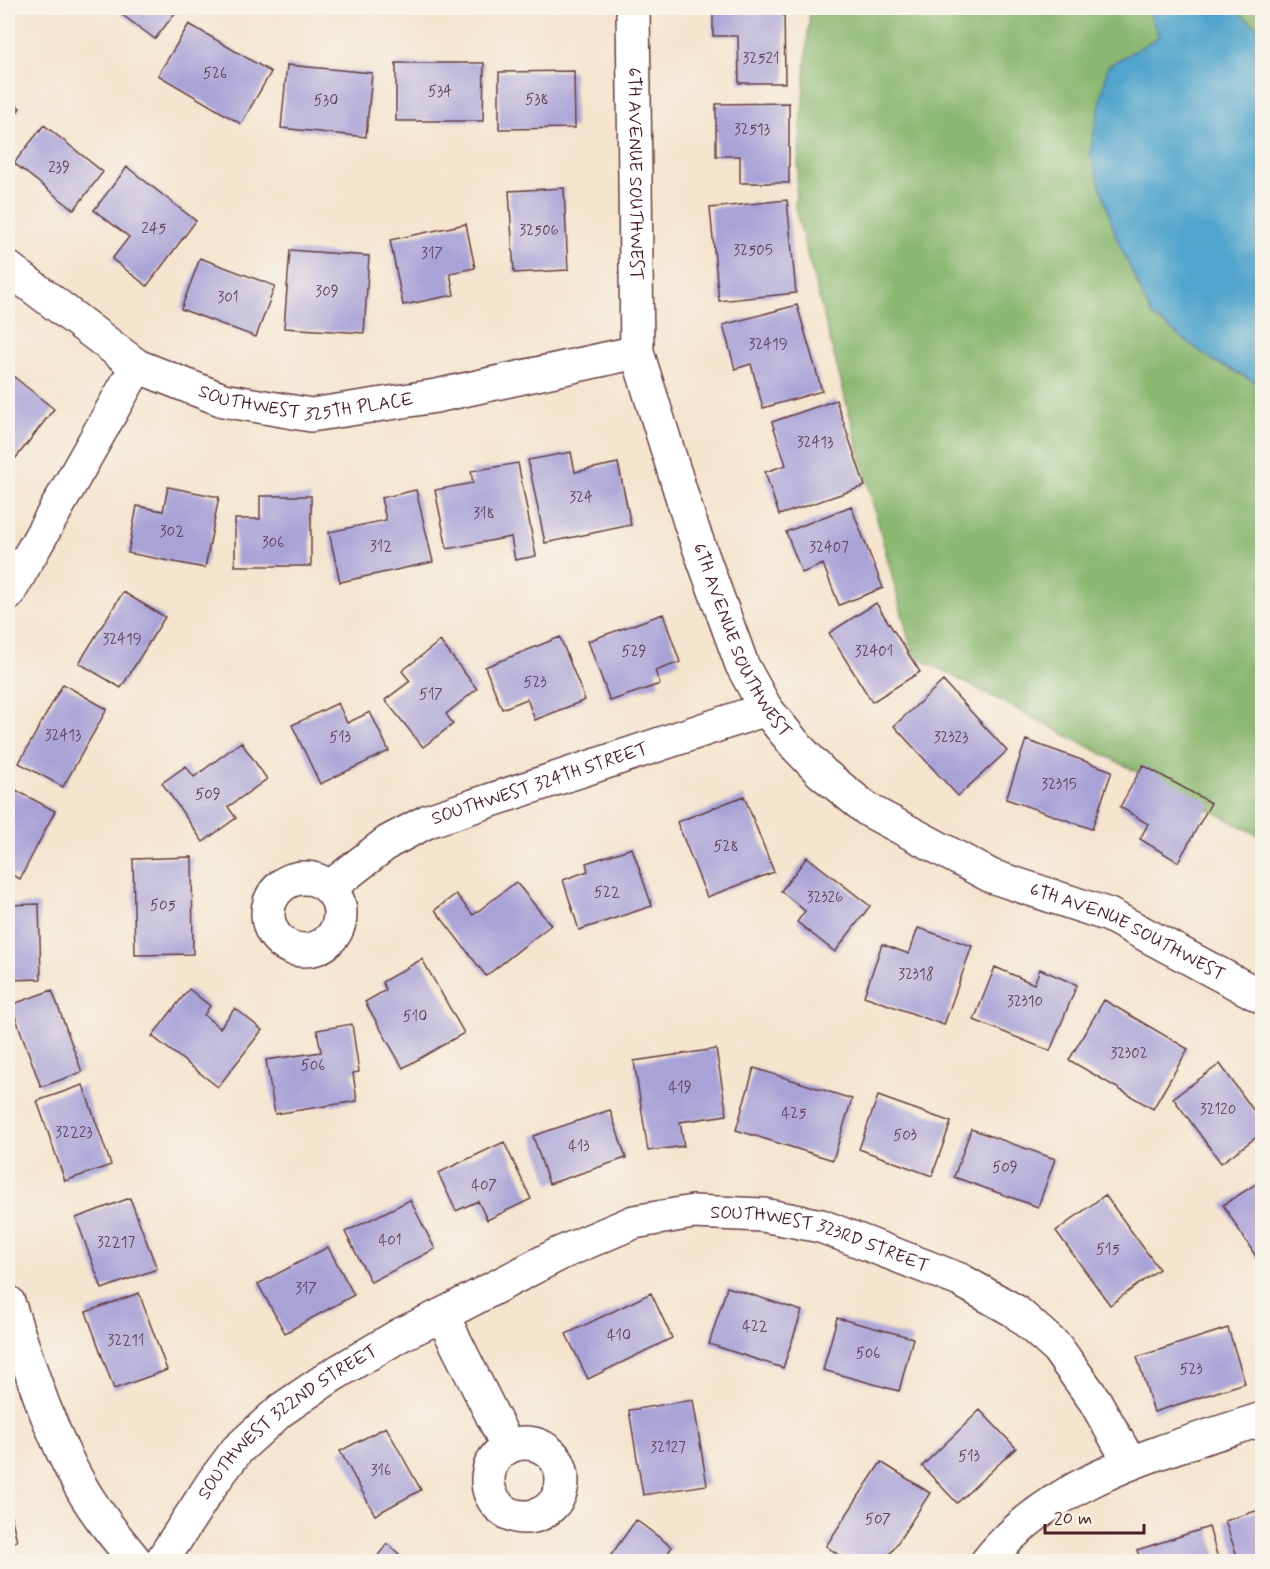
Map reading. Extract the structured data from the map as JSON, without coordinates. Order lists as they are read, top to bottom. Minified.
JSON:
{"streets":{"street":["6TH AVENUE SOUTHWEST","SOUTHWEST 325TH PLACE","SOUTHWEST 324TH STREET","SOUTHWEST 323RD STREET","SOUTHWEST 322ND STREET"]},"crossings":[["6TH AVENUE SOUTHWEST","SOUTHWEST 325TH PLACE"],["6TH AVENUE SOUTHWEST","SOUTHWEST 324TH STREET"],["SOUTHWEST 323RD STREET","SOUTHWEST 322ND STREET"]],"house_numbers":["32521","526","534","538","530","32513","239","245","32506","32505","317","309","301","32419","32413","324","318","302","306","312","32407","32419","529","32401","523","517","32413","513","32323","32315","509","528","522","32326","505","32318","32310","510","32302","506","419","32120","425","32223","503","413","509","407","401","32217","515","317","422","410","32211","506","523","32127","513","316","507"],"scale_bar":"20 m"}
